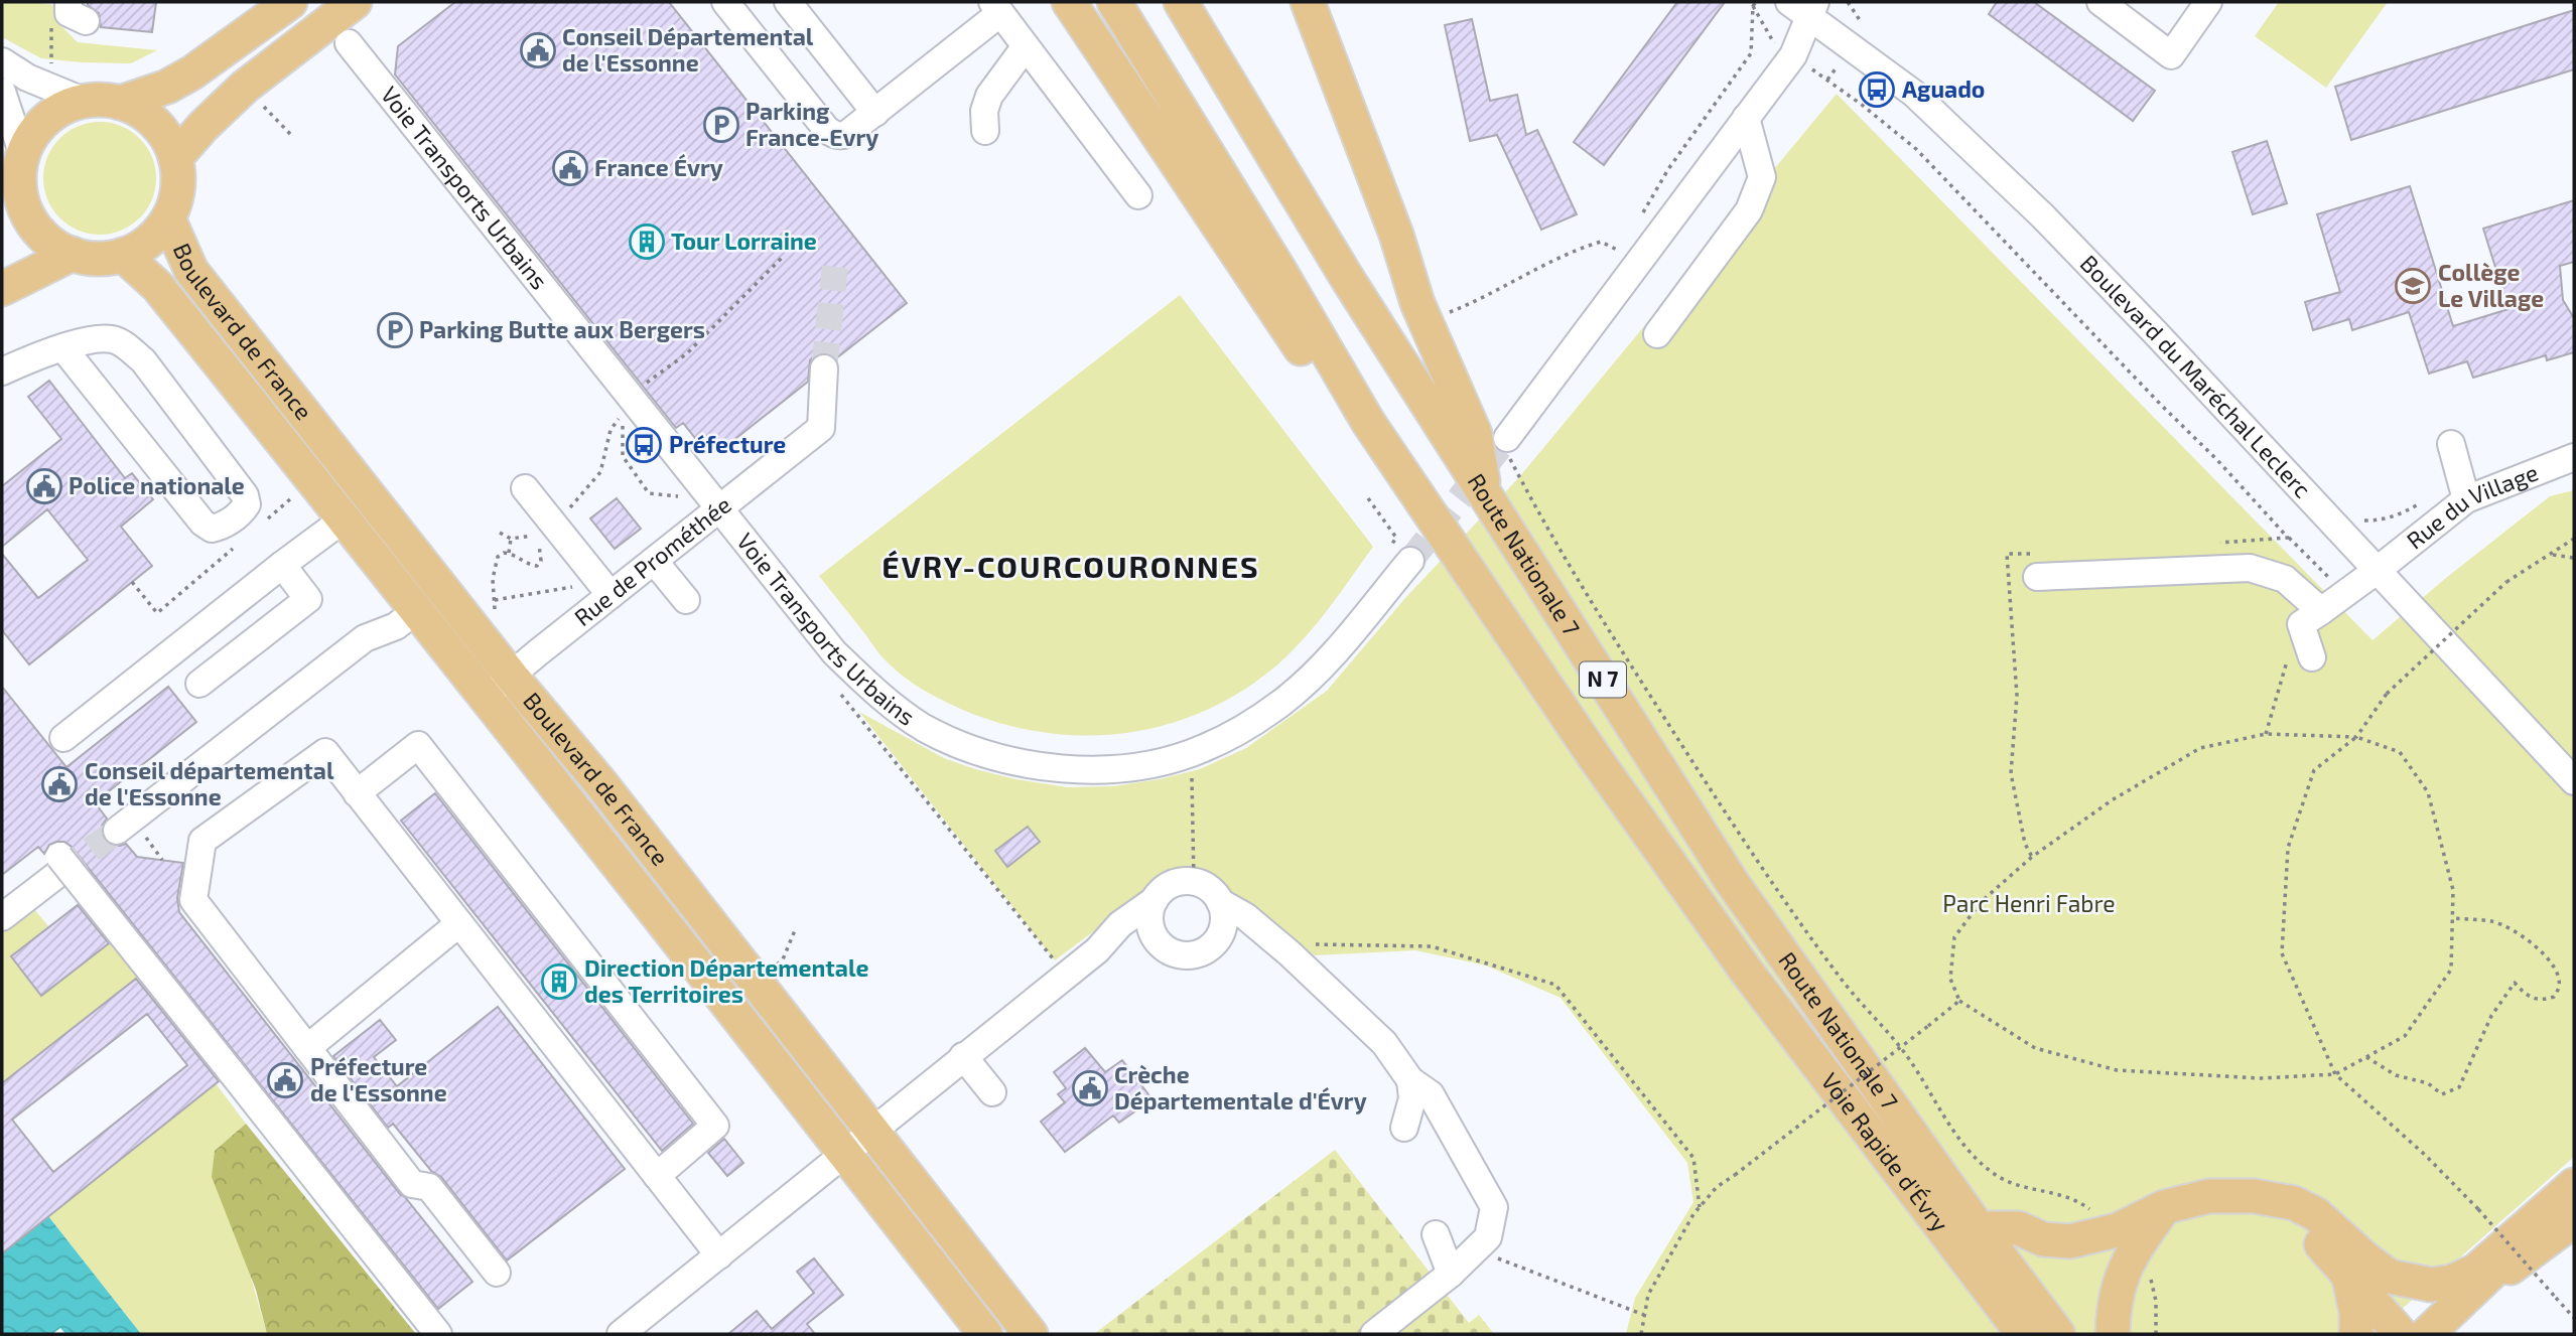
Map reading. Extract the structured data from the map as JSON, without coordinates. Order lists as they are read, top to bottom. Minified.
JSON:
{"streets":{"main road":["Boulevard de France","Route Nationale 7","N 7","Voie Rapide d'Évry"],"street":["Voie Transports Urbains","Boulevard du Maréchal Leclerc","Rue du Village","Rue de Prométhée"]},"crossings":[["Voie Transports Urbains","Rue de Prométhée"],["Boulevard de France","Rue de Prométhée"],["Boulevard du Maréchal Leclerc","Rue du Village"],["Route Nationale 7","Voie Rapide d'Évry"]],"districts":["ÉVRY-COURCOURONNES"],"parks":["Parc Henri Fabre"],"places":{"public building":["Conseil Départemental de l'Essonne","France Évry","Police nationale","Conseil départemental de l'Essonne","Préfecture de l'Essonne","Crèche Départementale d'Évry"],"bus stop":["Aguado","Préfecture"],"parking":["Parking France-Evry","Parking Butte aux Bergers"],"building":["Tour Lorraine","Direction Départementale des Territoires"],"school or university":["Collège Le Village"]}}
